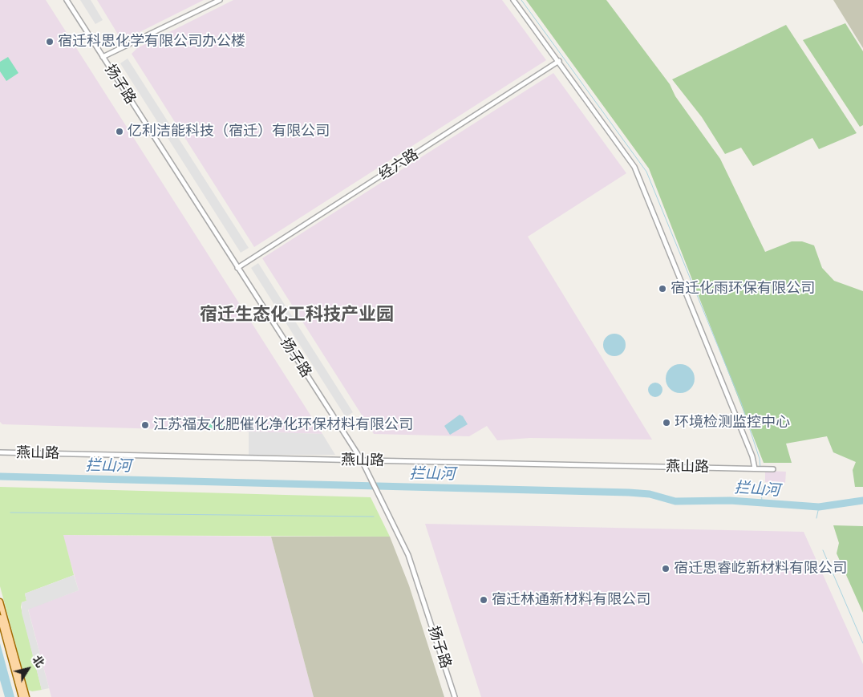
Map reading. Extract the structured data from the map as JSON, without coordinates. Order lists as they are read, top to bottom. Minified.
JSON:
{"streets":{"street":["扬子路","经六路","燕山路"]},"crossings":[["扬子路","经六路"],["扬子路","燕山路"]],"districts":["宿迁生态化工科技产业园"],"water":["拦山河"],"places":["宿迁科思化学有限公司办公楼","亿利洁能科技（宿迁）有限公司","宿迁化雨环保有限公司","环境检测监控中心","江苏福友化肥催化净化环保材料有限公司","宿迁思睿屹新材料有限公司","宿迁林通新材料有限公司"],"north":"top right"}
